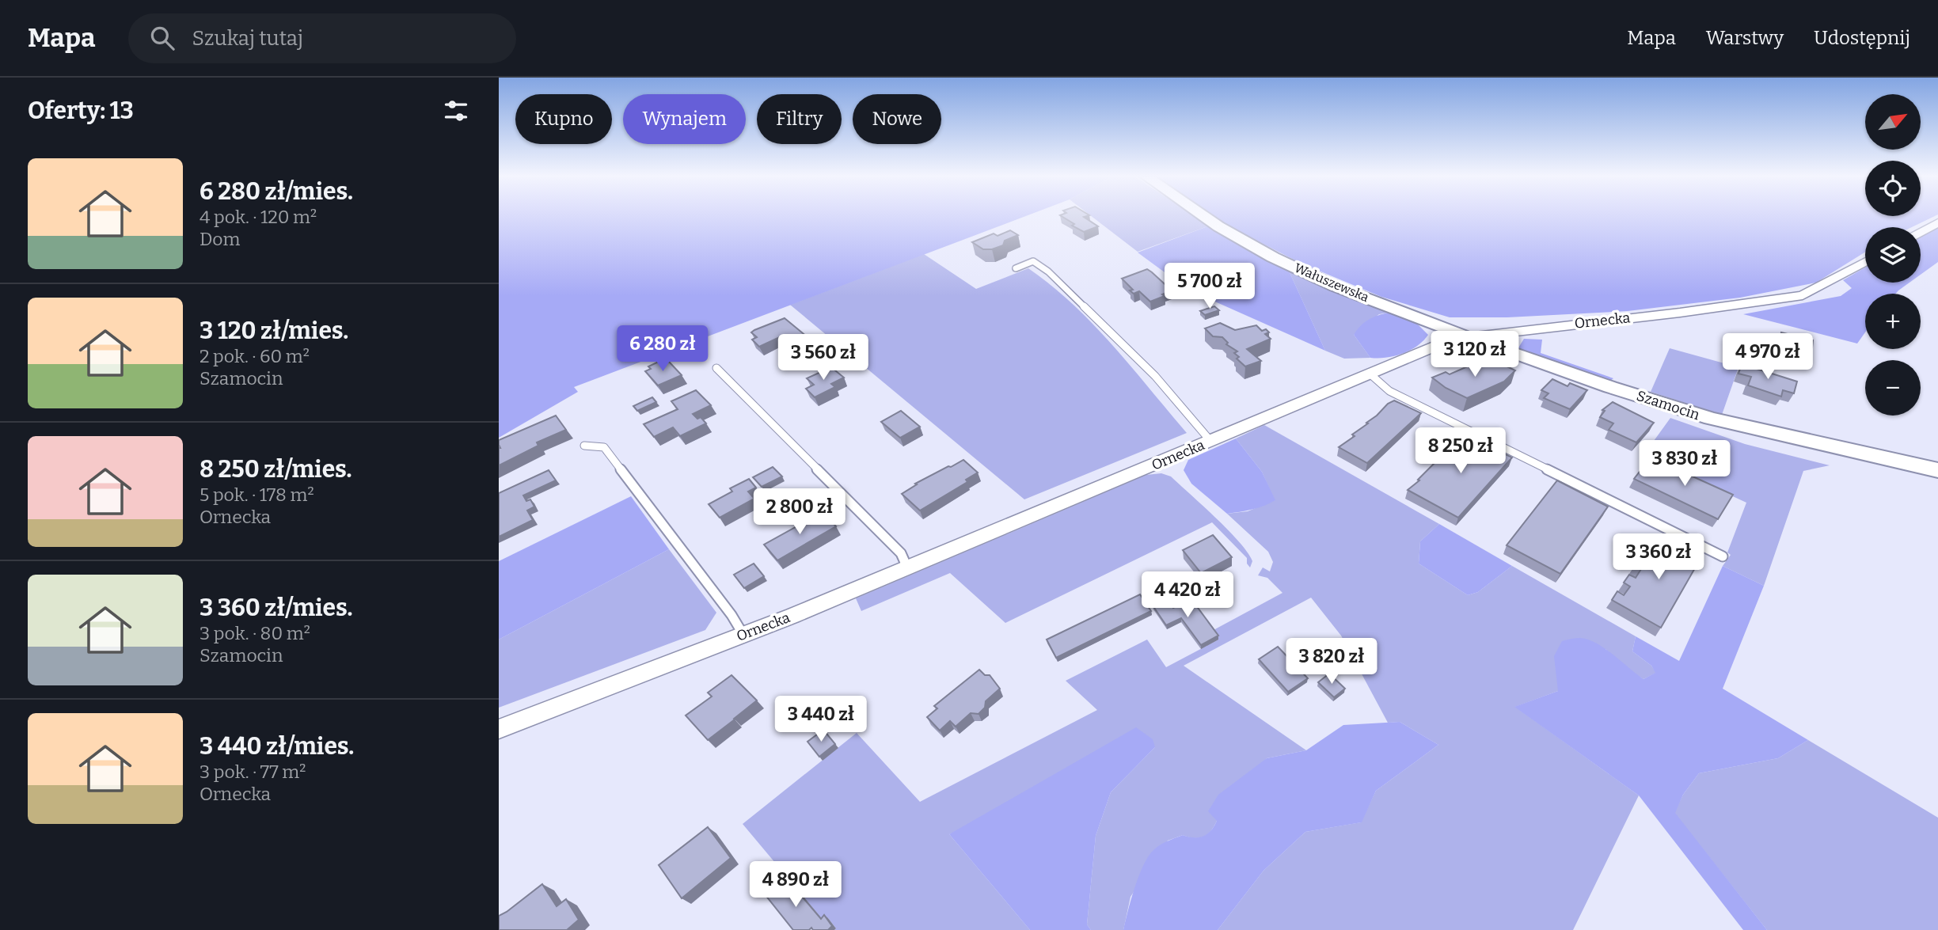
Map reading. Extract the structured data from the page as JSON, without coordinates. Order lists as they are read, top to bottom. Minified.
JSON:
{"streets":{"street":["Wałuszewska","Ornecka","Szamocin"]},"crossings":[["Wałuszewska","Ornecka"],["Wałuszewska","Szamocin"],["Ornecka","Szamocin"]],"north":"top right","page":{"header":"Mapa","search":"Szukaj tutaj","nav":["Mapa","Warstwy","Udostępnij"],"heading":"Oferty: 13","map_buttons":["+","−"],"chip":["Kupno","Wynajem","Filtry","Nowe"],"list":[{"name":"6 280 zł/mies.","note":"4 pok. · 120 m² · Dom"},{"name":"3 120 zł/mies.","note":"2 pok. · 60 m² · Szamocin"},{"name":"8 250 zł/mies.","note":"5 pok. · 178 m² · Ornecka"},{"name":"3 360 zł/mies.","note":"3 pok. · 80 m² · Szamocin"},{"name":"3 440 zł/mies.","note":"3 pok. · 77 m² · Ornecka"}],"price":["5 700 zł","6 280 zł","3 120 zł","4 970 zł","3 560 zł","8 250 zł","3 830 zł","2 800 zł","3 360 zł","4 420 zł","3 820 zł","3 440 zł","4 890 zł"]}}
